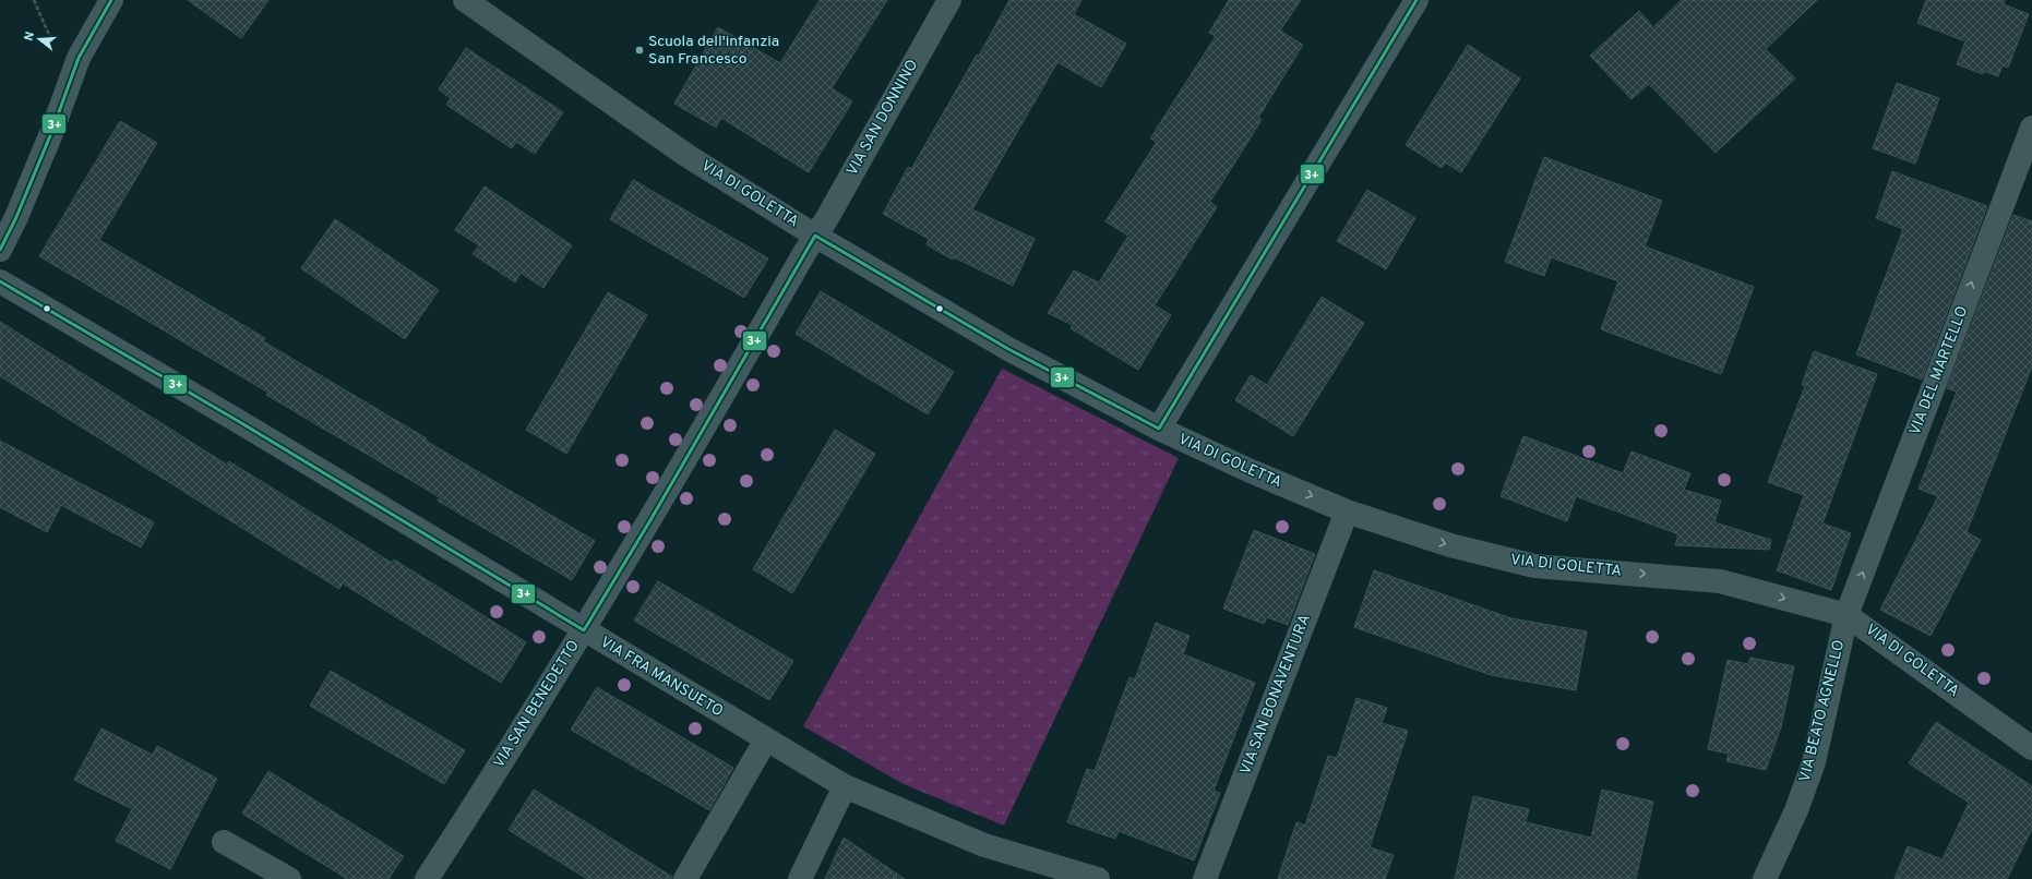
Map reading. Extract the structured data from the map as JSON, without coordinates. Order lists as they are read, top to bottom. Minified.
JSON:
{"streets":{"street":["VIA SAN DONNINO","VIA DI GOLETTA","VIA DEL MARTELLO","VIA FRA MANSUETO","VIA SAN BONAVENTURA","VIA SAN BENEDETTO","VIA BEATO AGNELLO"]},"crossings":[["VIA SAN DONNINO","VIA DI GOLETTA"],["VIA SAN DONNINO","VIA SAN BENEDETTO"],["VIA DI GOLETTA","VIA DEL MARTELLO"],["VIA DI GOLETTA","VIA SAN BONAVENTURA"],["VIA DI GOLETTA","VIA SAN BENEDETTO"],["VIA DI GOLETTA","VIA BEATO AGNELLO"],["VIA DEL MARTELLO","VIA BEATO AGNELLO"],["VIA FRA MANSUETO","VIA SAN BENEDETTO"]],"one_way":["VIA DI GOLETTA","VIA DEL MARTELLO"],"places":["Scuola dell'infanzia San Francesco"],"lines":["transit line 3+"],"north":"left"}
